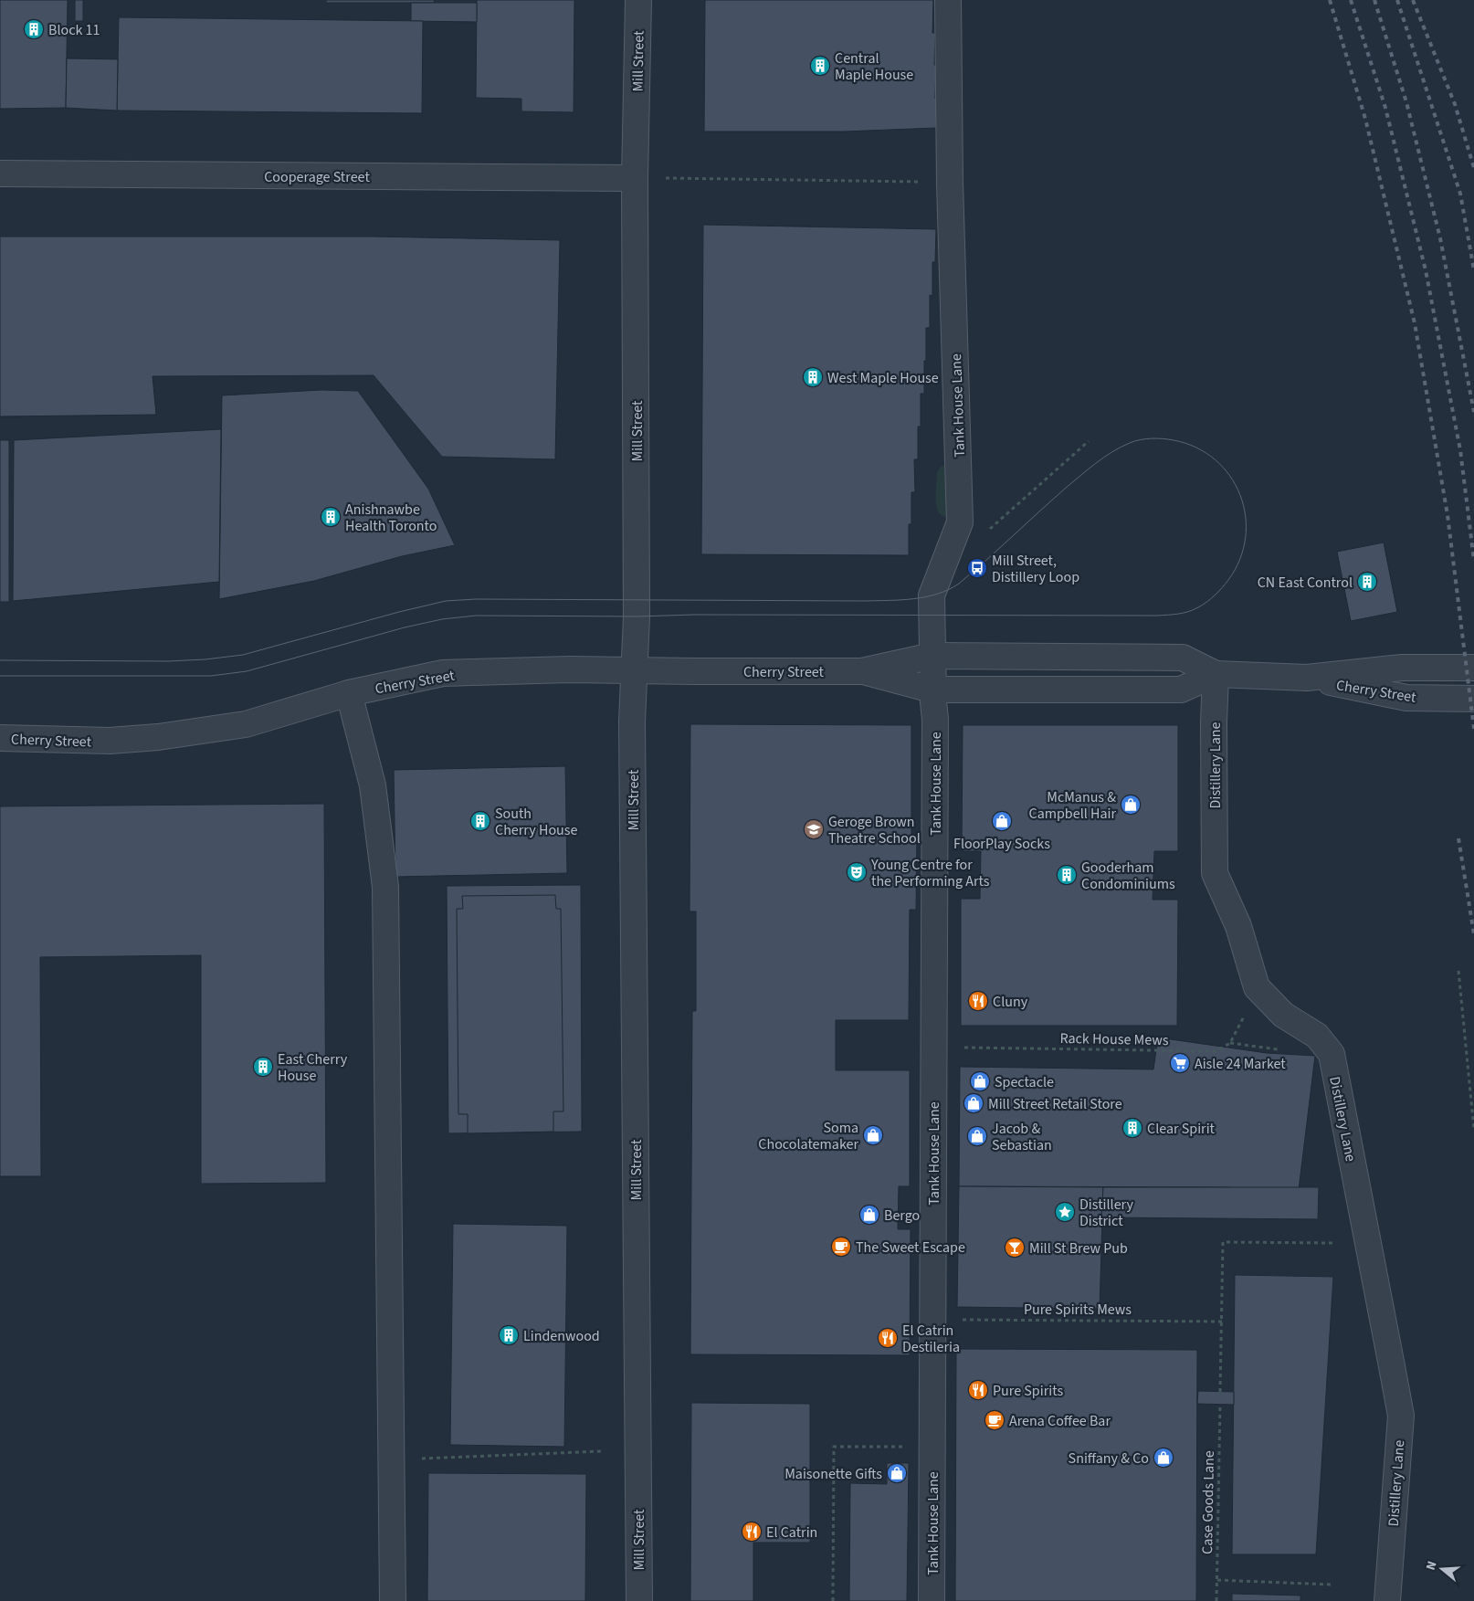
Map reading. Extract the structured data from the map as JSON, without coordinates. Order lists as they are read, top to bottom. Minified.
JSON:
{"streets":{"street":["Mill Street","Cooperage Street","Tank House Lane","Cherry Street","Distillery Lane"],"path":["Rack House Mews","Pure Spirits Mews","Case Goods Lane"]},"crossings":[["Mill Street","Cooperage Street"],["Mill Street","Cherry Street"],["Tank House Lane","Cherry Street"],["Tank House Lane","Rack House Mews"],["Tank House Lane","Pure Spirits Mews"],["Cherry Street","Distillery Lane"],["Distillery Lane","Rack House Mews"]],"places":{"building":["Block 11","Central Maple House","West Maple House","Anishnawbe Health Toronto","CN East Control","South Cherry House","Gooderham Condominiums","East Cherry House","Clear Spirit","Lindenwood"],"bus stop":["Mill Street, Distillery Loop"],"shop":["McManus & Campbell Hair","FloorPlay Socks","Spectacle","Mill Street Retail Store","Soma Chocolatemaker","Jacob & Sebastian","Bergo","Sniffany & Co","Maisonette Gifts"],"school or university":["Geroge Brown Theatre School"],"theatre":["Young Centre for the Performing Arts"],"restaurant":["Cluny","El Catrin Destileria","Pure Spirits","El Catrin"],"supermarket":["Aisle 24 Market"],"place":["Distillery District"],"cafe":["The Sweet Escape","Arena Coffee Bar"],"bar":["Mill St Brew Pub"]},"north":"left"}
